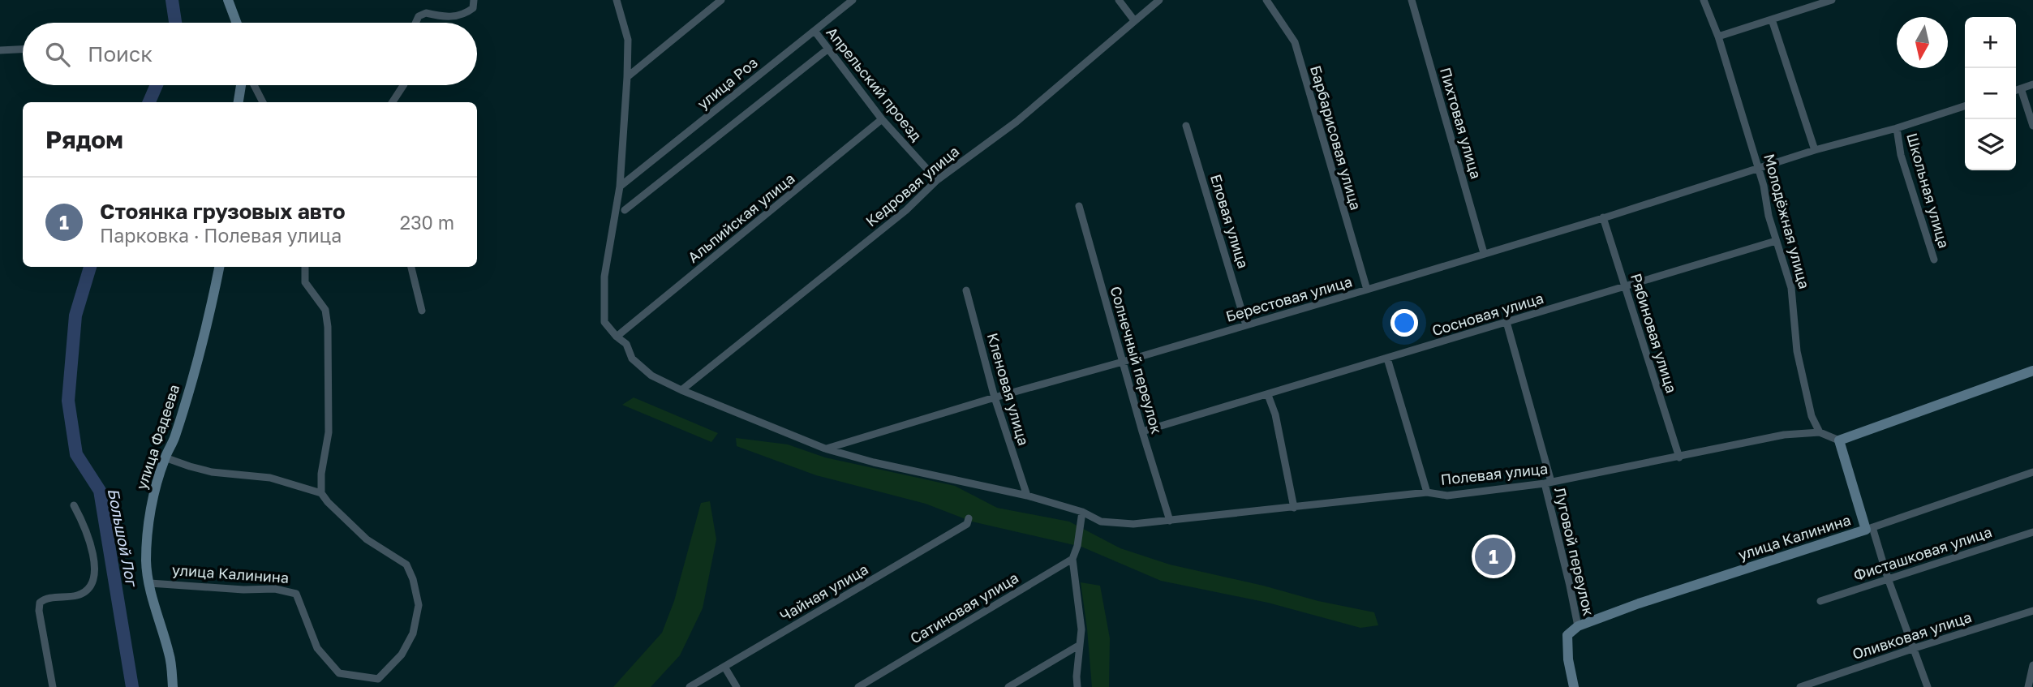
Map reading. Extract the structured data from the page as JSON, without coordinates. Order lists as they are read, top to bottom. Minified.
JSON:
{"streets":{"street":["улица Роз","Апрельский проезд","Пихтовая улица","Барбарисовая улица","Кедровая улица","Школьная улица","Альпийская улица","Еловая улица","Молодёжная улица","Берестовая улица","Сосновая улица","Рябиновая улица","Солнечный переулок","Кленовая улица","улица Фадеева","Полевая улица","улица Калинина","Луговой переулок","Фисташковая улица","Чайная улица","Сатиновая улица","Оливковая улица"]},"crossings":[["улица Роз","Апрельский проезд"],["улица Роз","Полевая улица"],["Апрельский проезд","Кедровая улица"],["Апрельский проезд","Альпийская улица"],["Пихтовая улица","Берестовая улица"],["Барбарисовая улица","Берестовая улица"],["Кедровая улица","Полевая улица"],["Школьная улица","Молодёжная улица"],["Школьная улица","Берестовая улица"],["Альпийская улица","Полевая улица"],["Еловая улица","Берестовая улица"],["Молодёжная улица","Берестовая улица"],["Молодёжная улица","Сосновая улица"],["Молодёжная улица","Полевая улица"],["Берестовая улица","Рябиновая улица"],["Берестовая улица","Солнечный переулок"],["Берестовая улица","Кленовая улица"],["Берестовая улица","Полевая улица"],["Сосновая улица","Рябиновая улица"],["Сосновая улица","Солнечный переулок"],["Рябиновая улица","Полевая улица"],["Солнечный переулок","Полевая улица"],["Кленовая улица","Полевая улица"],["улица Фадеева","улица Калинина"],["Полевая улица","Луговой переулок"],["улица Калинина","Луговой переулок"]],"water":["Большой Лог"],"north":"bottom","page":{"map_buttons":["+","−"],"search":"Поиск","heading":"Рядом","list":[{"mark":"1","name":"Стоянка грузовых авто","note":"Парковка · Полевая улица","value":"230 m"}],"pins":"1"}}
